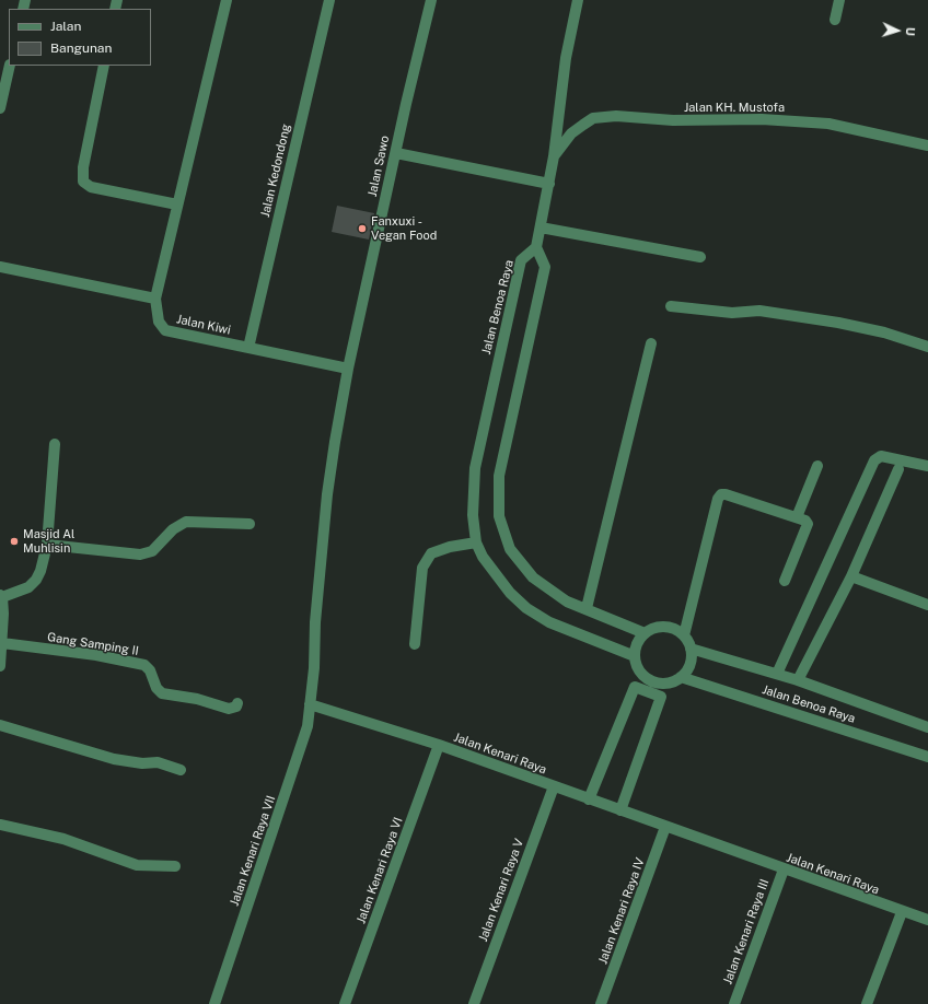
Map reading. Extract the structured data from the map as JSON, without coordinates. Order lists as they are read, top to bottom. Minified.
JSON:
{"streets":{"street":["Jalan KH. Mustofa","Jalan Sawo","Jalan Kedondong","Jalan Benoa Raya","Jalan Kiwi","Gang Samping II","Jalan Kenari Raya","Jalan Kenari Raya VII","Jalan Kenari Raya VI","Jalan Kenari Raya V","Jalan Kenari Raya IV","Jalan Kenari Raya III"]},"crossings":[["Jalan Sawo","Jalan Kiwi"],["Jalan Sawo","Jalan Kenari Raya"],["Jalan Sawo","Jalan Kenari Raya VII"],["Jalan Kedondong","Jalan Kiwi"],["Jalan Kenari Raya","Jalan Kenari Raya VII"],["Jalan Kenari Raya","Jalan Kenari Raya VI"],["Jalan Kenari Raya","Jalan Kenari Raya V"],["Jalan Kenari Raya","Jalan Kenari Raya IV"],["Jalan Kenari Raya","Jalan Kenari Raya III"]],"places":["Fanxuxi - Vegan Food","Masjid Al Muhlisin"],"legend":["Jalan","Bangunan"],"north":"right"}
